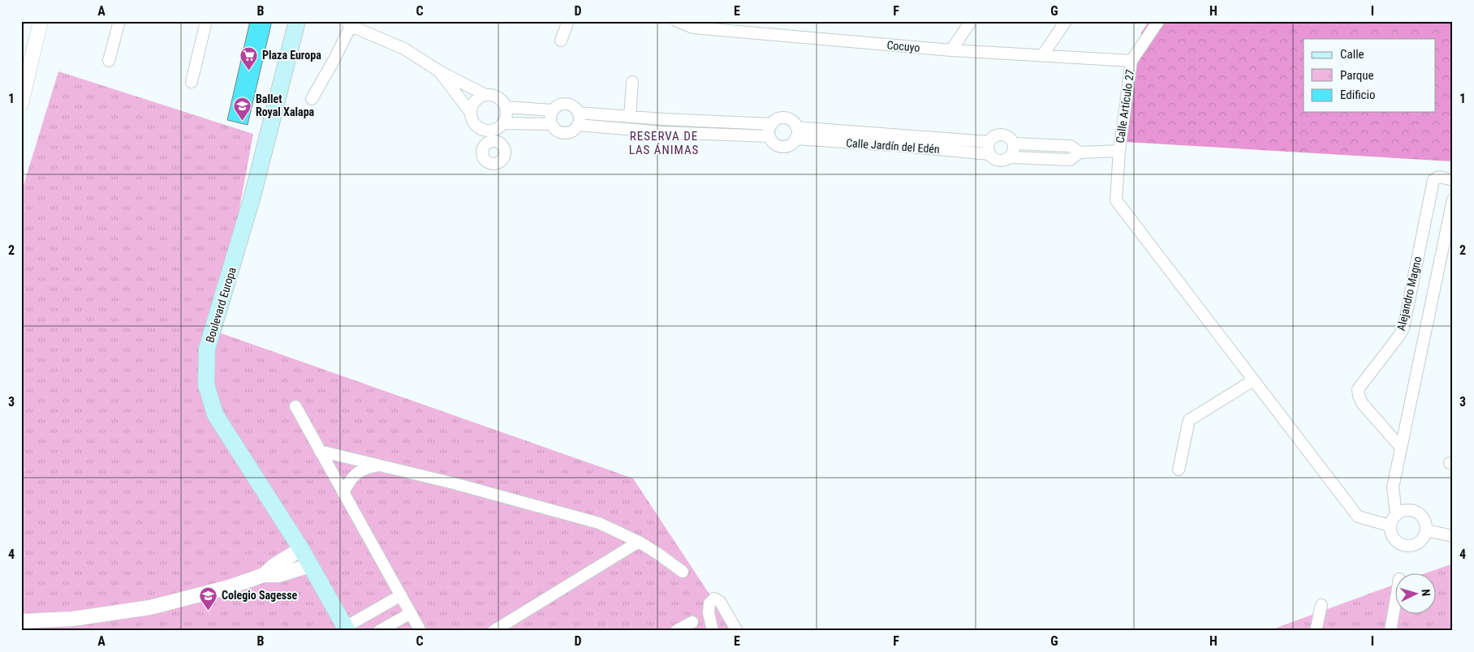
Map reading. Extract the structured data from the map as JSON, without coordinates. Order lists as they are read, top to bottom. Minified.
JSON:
{"streets":{"main road":["Boulevard Europa"],"street":["Cocuyo","Calle Artículo 27","Calle Jardín del Edén","Alejandro Magno"]},"crossings":[["Cocuyo","Calle Artículo 27"]],"districts":["RESERVA DE LAS ÁNIMAS"],"places":{"supermarket":["Plaza Europa"],"school or university":["Ballet Royal Xalapa","Colegio Sagesse"]},"legend":["Calle","Parque","Edificio"],"north":"right","grid":{"columns":["A","B","C","D","E","F","G","H","I"],"rows":["1","2","3","4"]}}
